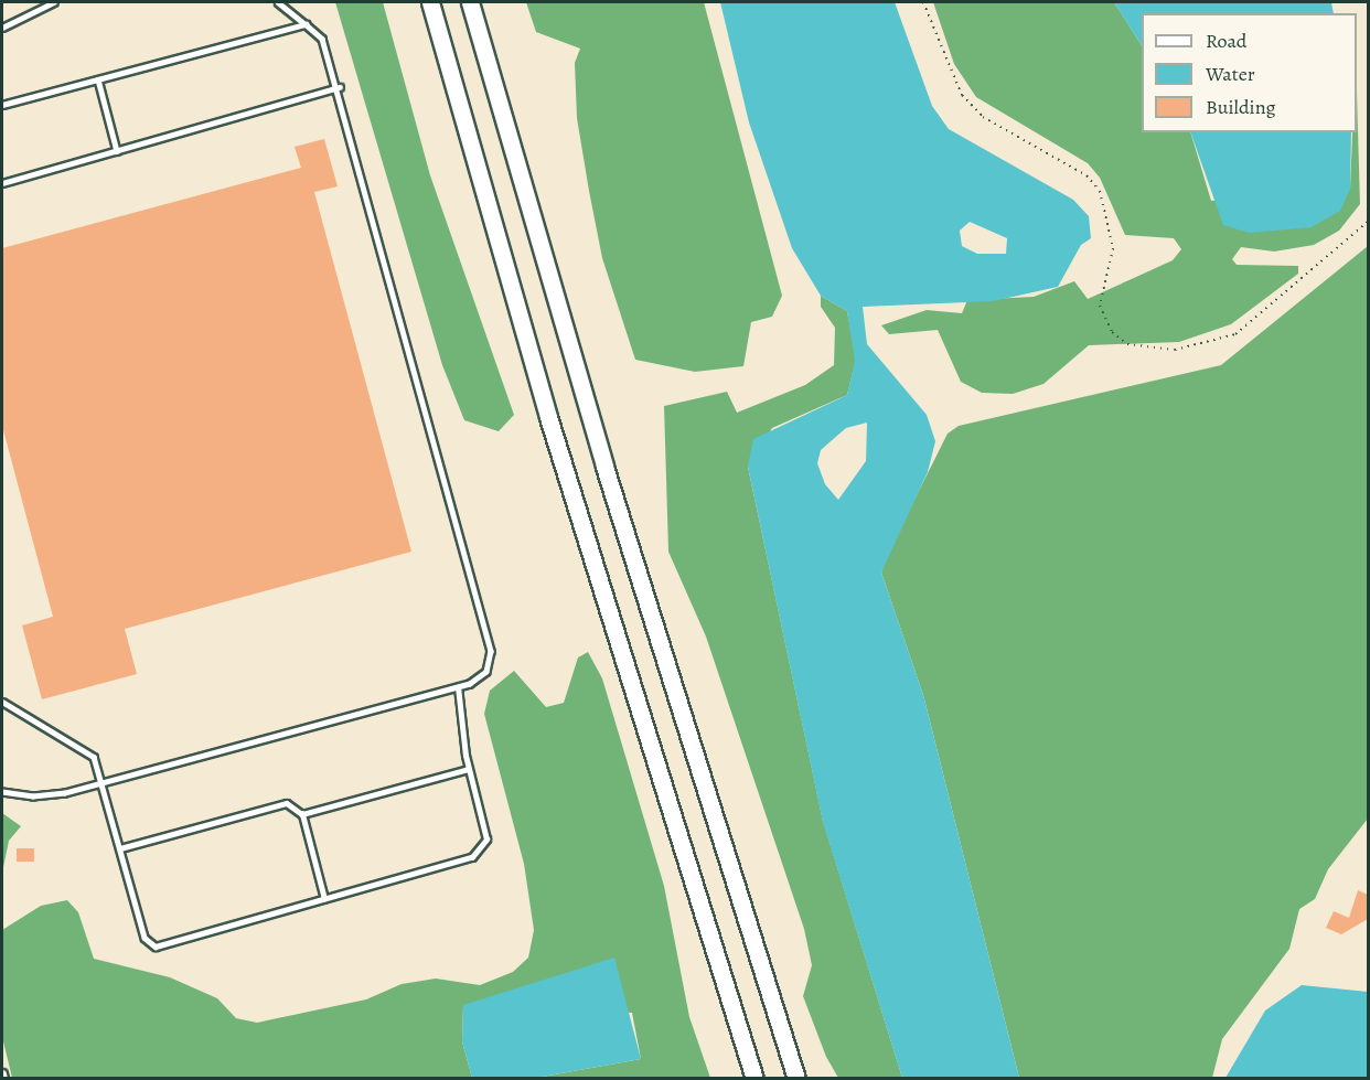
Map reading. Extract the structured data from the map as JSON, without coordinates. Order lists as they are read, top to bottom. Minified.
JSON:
{"legend":["Road","Water","Building"]}
